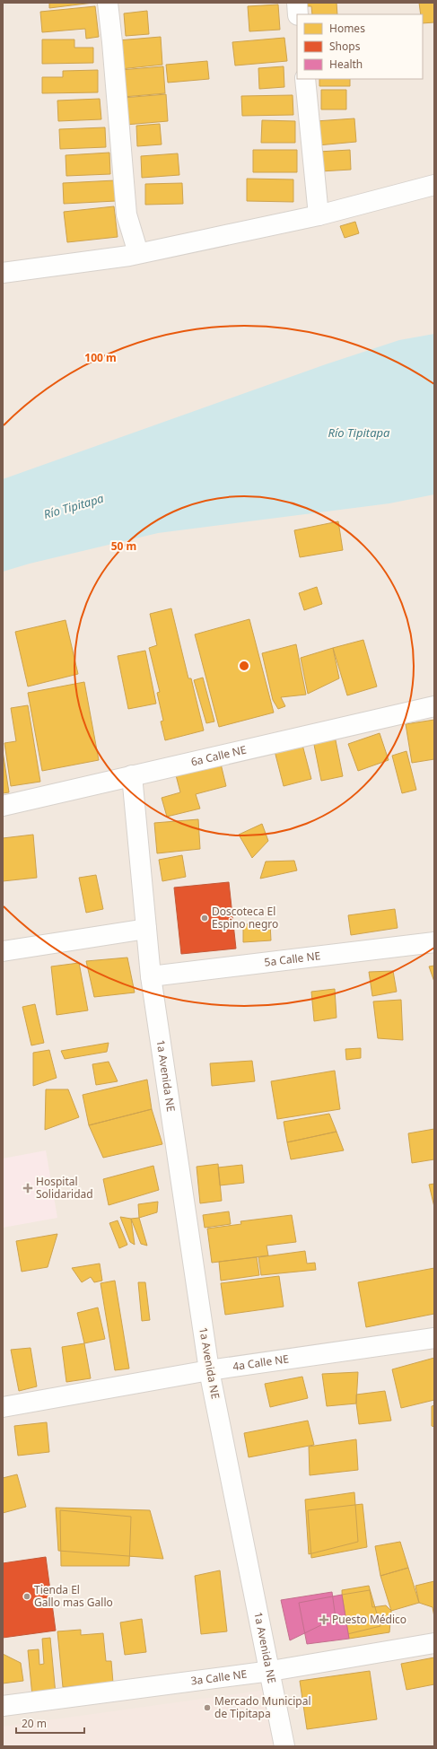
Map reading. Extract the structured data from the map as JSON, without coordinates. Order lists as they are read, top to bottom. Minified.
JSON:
{"streets":{"street":["6a Calle NE","5a Calle NE","1a Avenida NE","4a Calle NE","3a Calle NE"]},"crossings":[["6a Calle NE","1a Avenida NE"],["5a Calle NE","1a Avenida NE"],["1a Avenida NE","4a Calle NE"],["1a Avenida NE","3a Calle NE"]],"water":["Río Tipitapa"],"places":{"other":["Doscoteca El Espino negro","Tienda El Gallo mas Gallo","Mercado Municipal de Tipitapa"],"health":["Hospital Solidaridad","Puesto Médico"]},"legend":["Homes","Shops","Health"],"scale_bar":"20 m","rings":["100 m","50 m"]}
